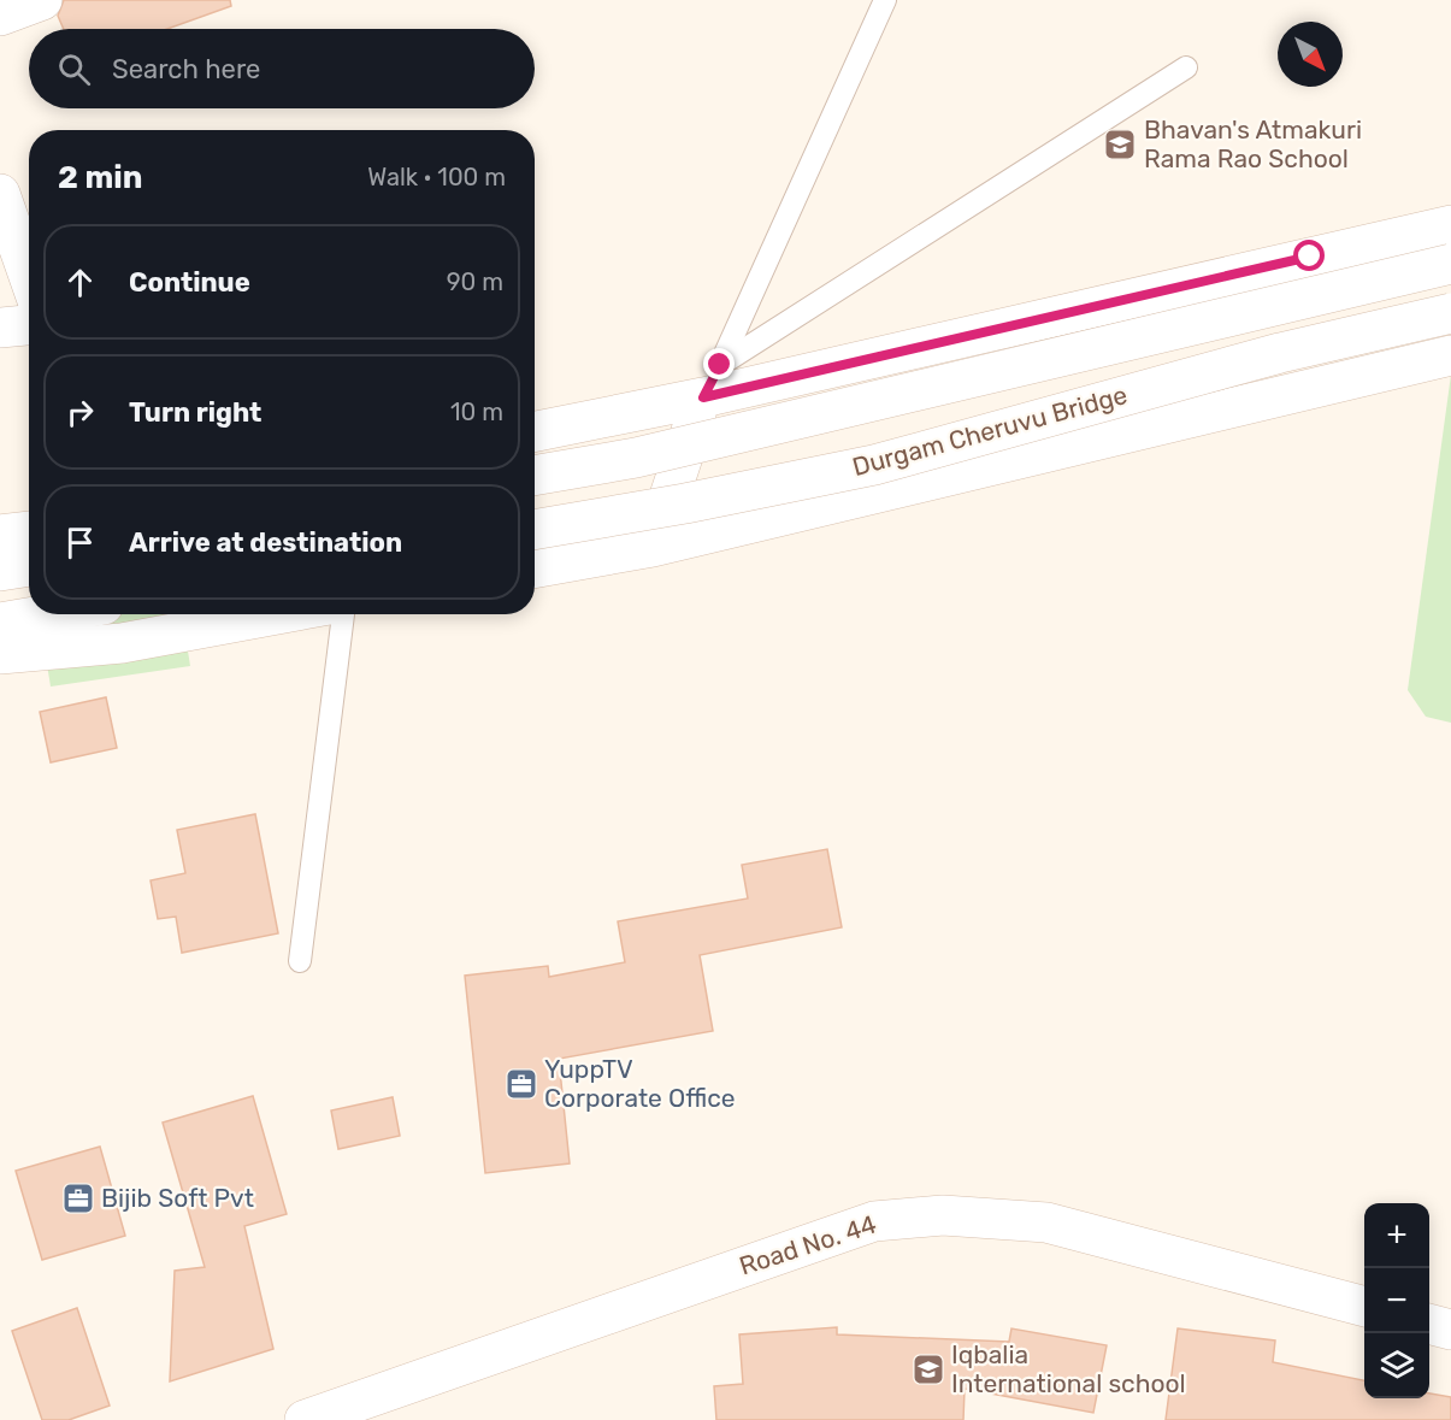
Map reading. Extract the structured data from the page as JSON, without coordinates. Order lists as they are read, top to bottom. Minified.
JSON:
{"streets":{"main road":["Durgam Cheruvu Bridge","Road No. 44"]},"places":{"school or university":["Bhavan's Atmakuri Rama Rao School","Iqbalia International school"],"office":["YuppTV Corporate Office","Bijib Soft Pvt"]},"north":"bottom right","page":{"search":"Search here","heading":["2 min","Walk · 100 m"],"list":[["Continue","90 m"],["Turn right","10 m"],"Arrive at destination"],"map_buttons":["+","−"]}}
